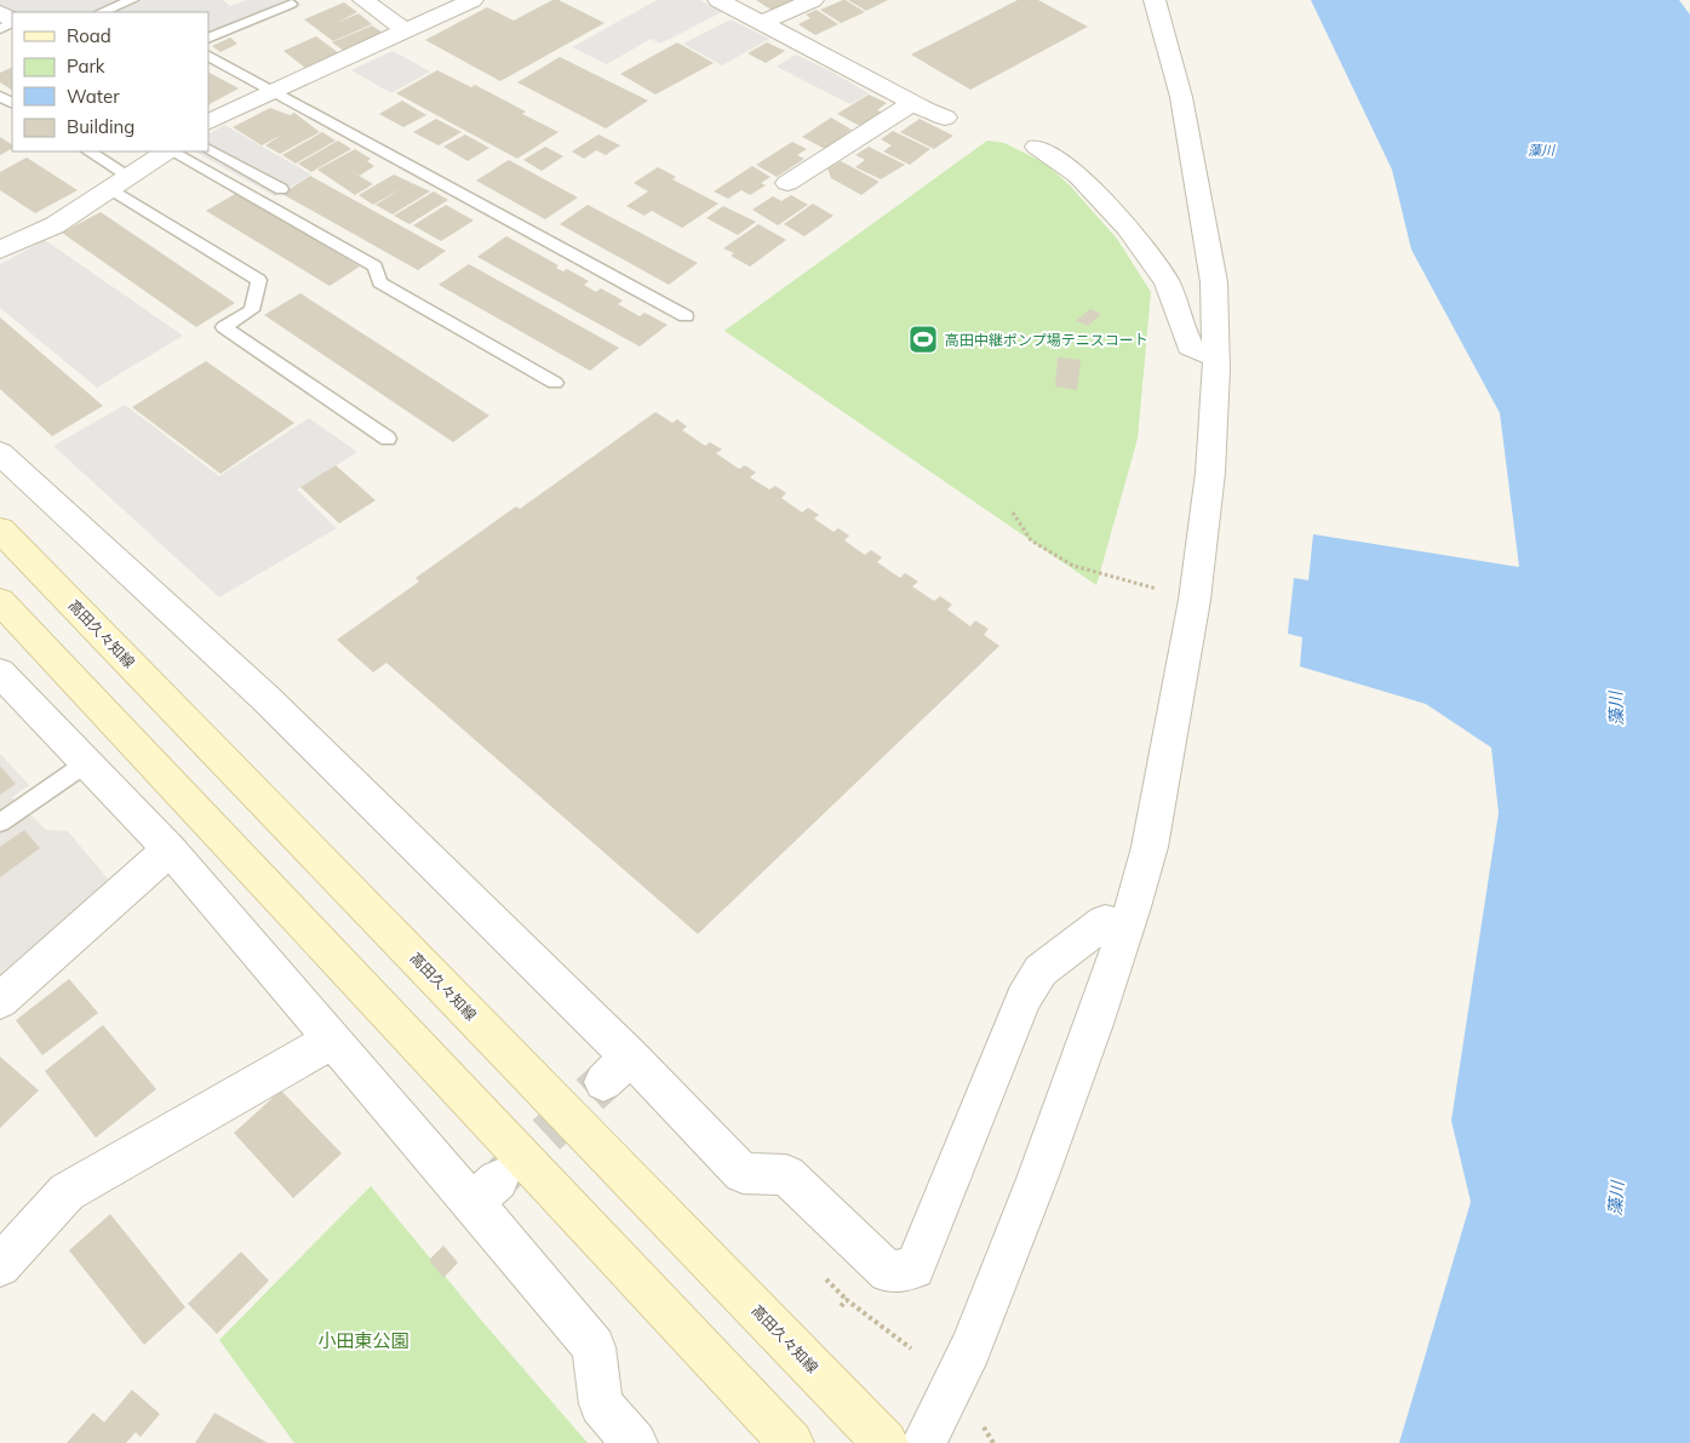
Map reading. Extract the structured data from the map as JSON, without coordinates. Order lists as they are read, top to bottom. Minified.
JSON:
{"streets":{"main road":["高田久々知線"]},"water":["藻川"],"parks":["小田東公園"],"places":{"sports":["高田中継ポンプ場テニスコート"]},"legend":["Road","Park","Water","Building"]}
